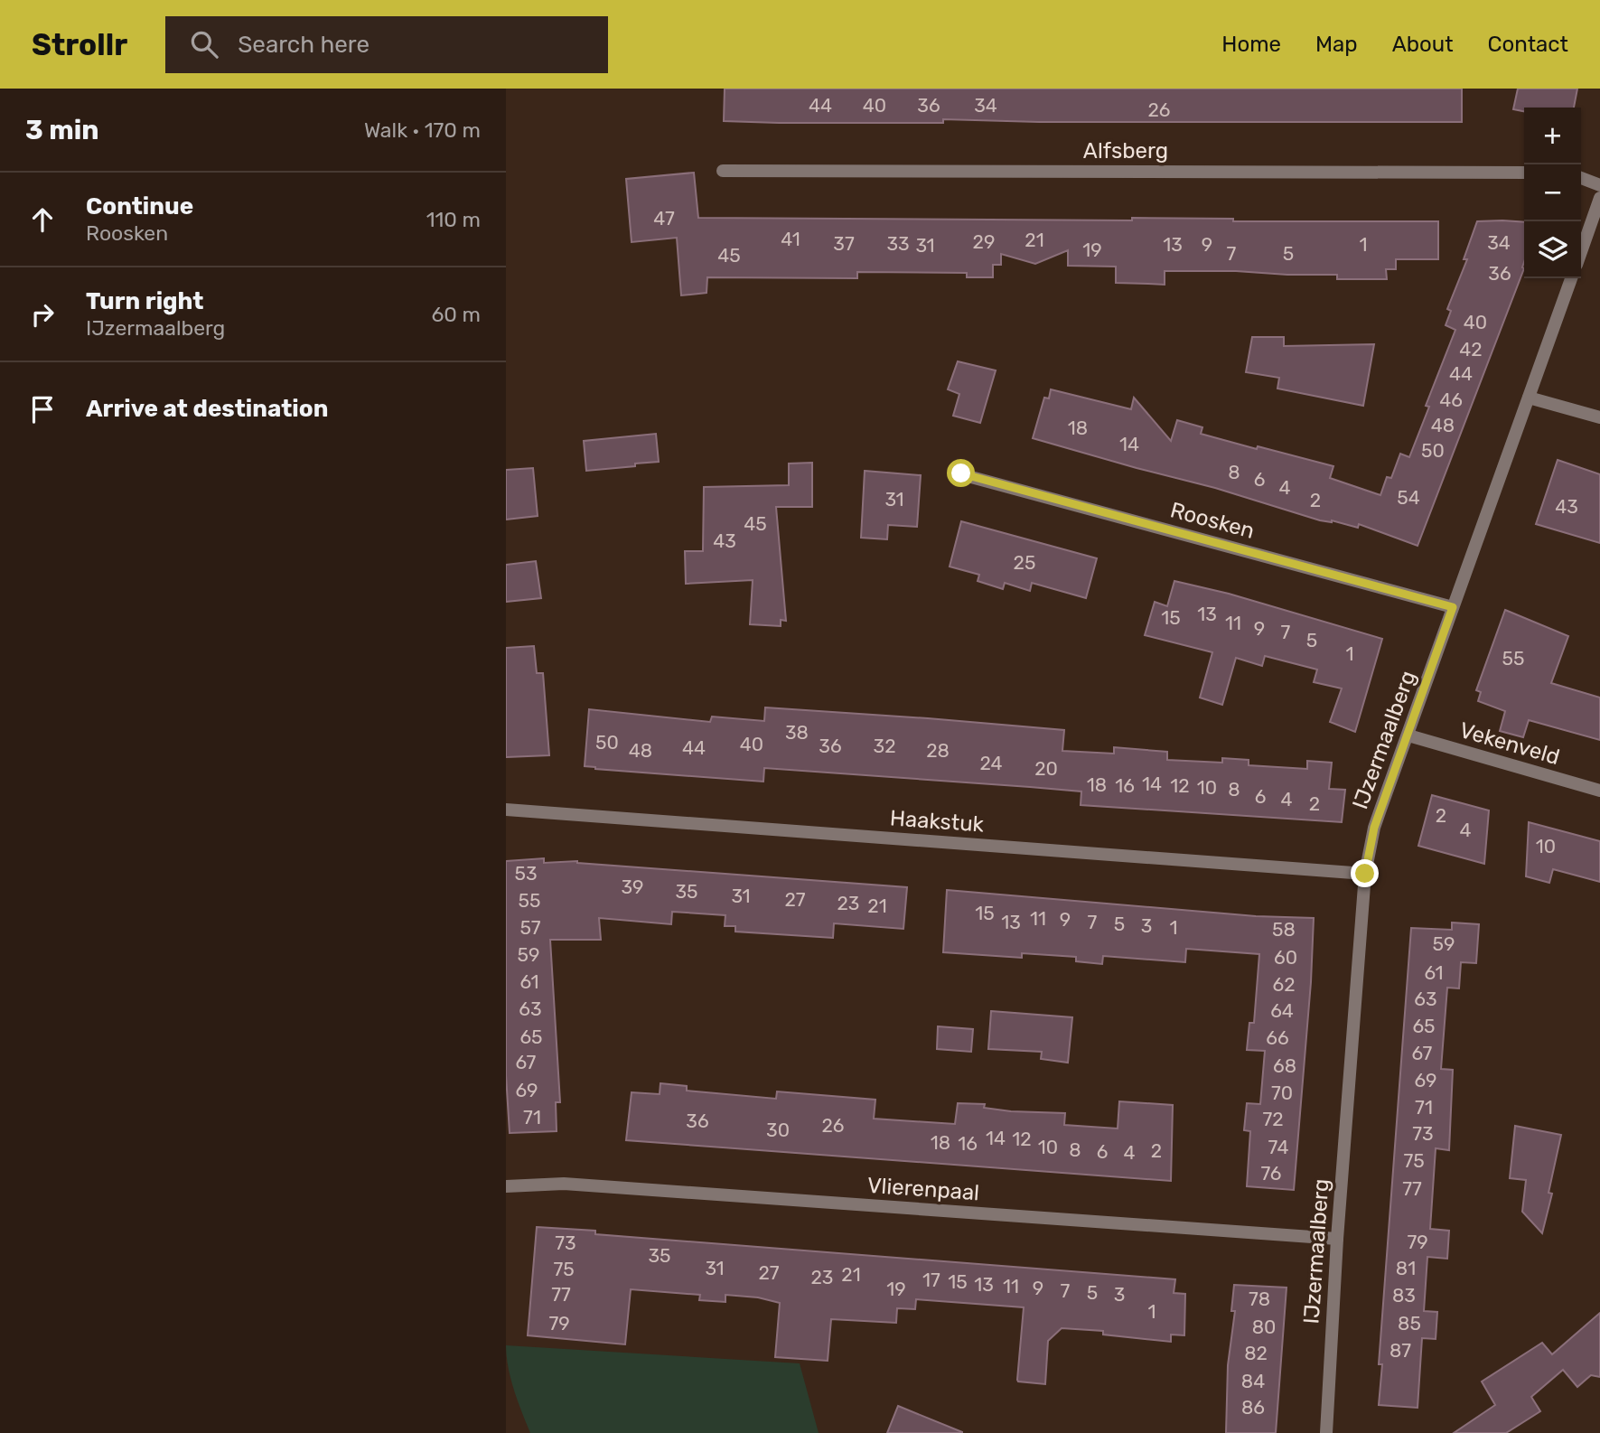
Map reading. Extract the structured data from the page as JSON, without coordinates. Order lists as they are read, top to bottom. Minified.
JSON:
{"streets":{"street":["Alfsberg","Roosken","IJzermaalberg","Vekenveld","Haakstuk","Vlierenpaal"]},"crossings":[["Roosken","IJzermaalberg"],["IJzermaalberg","Vekenveld"],["IJzermaalberg","Haakstuk"],["IJzermaalberg","Vlierenpaal"]],"house_numbers":["44","40","36","34","26","47","41","21","29","34","37","33","13","9","1","31","19","7","5","45","36","40","42","44","46","48","18","14","50","8","6","4","54","31","2","43","45","43","25","13","15","11","9","7","5","1","55","38","50","40","36","32","44","48","28","24","20","14","18","16","12","10","8","6","4","2","2","4","10","53","39","35","31","27","55","23","21","15","11","9","13","7","5","3","57","1","58","59","59","60","61","61","62","63","63","64","65","65","66","67","67","68","69","69","70","71","71","72","36","26","30","73","14","12","18","16","10","74","8","2","6","4","75","76","77","79","73","35","31","81","75","27","21","23","17","15","13","11","9","19","7","5","77","3","83","78","1","79","85","80","87","82","84","86"],"page":{"header":"Strollr","search":"Search here","nav":["Home","Map","About","Contact"],"heading":["3 min","Walk · 170 m"],"map_buttons":["+","−"],"list":[["Continue","Roosken","110 m"],["Turn right","IJzermaalberg","60 m"],"Arrive at destination"]}}
